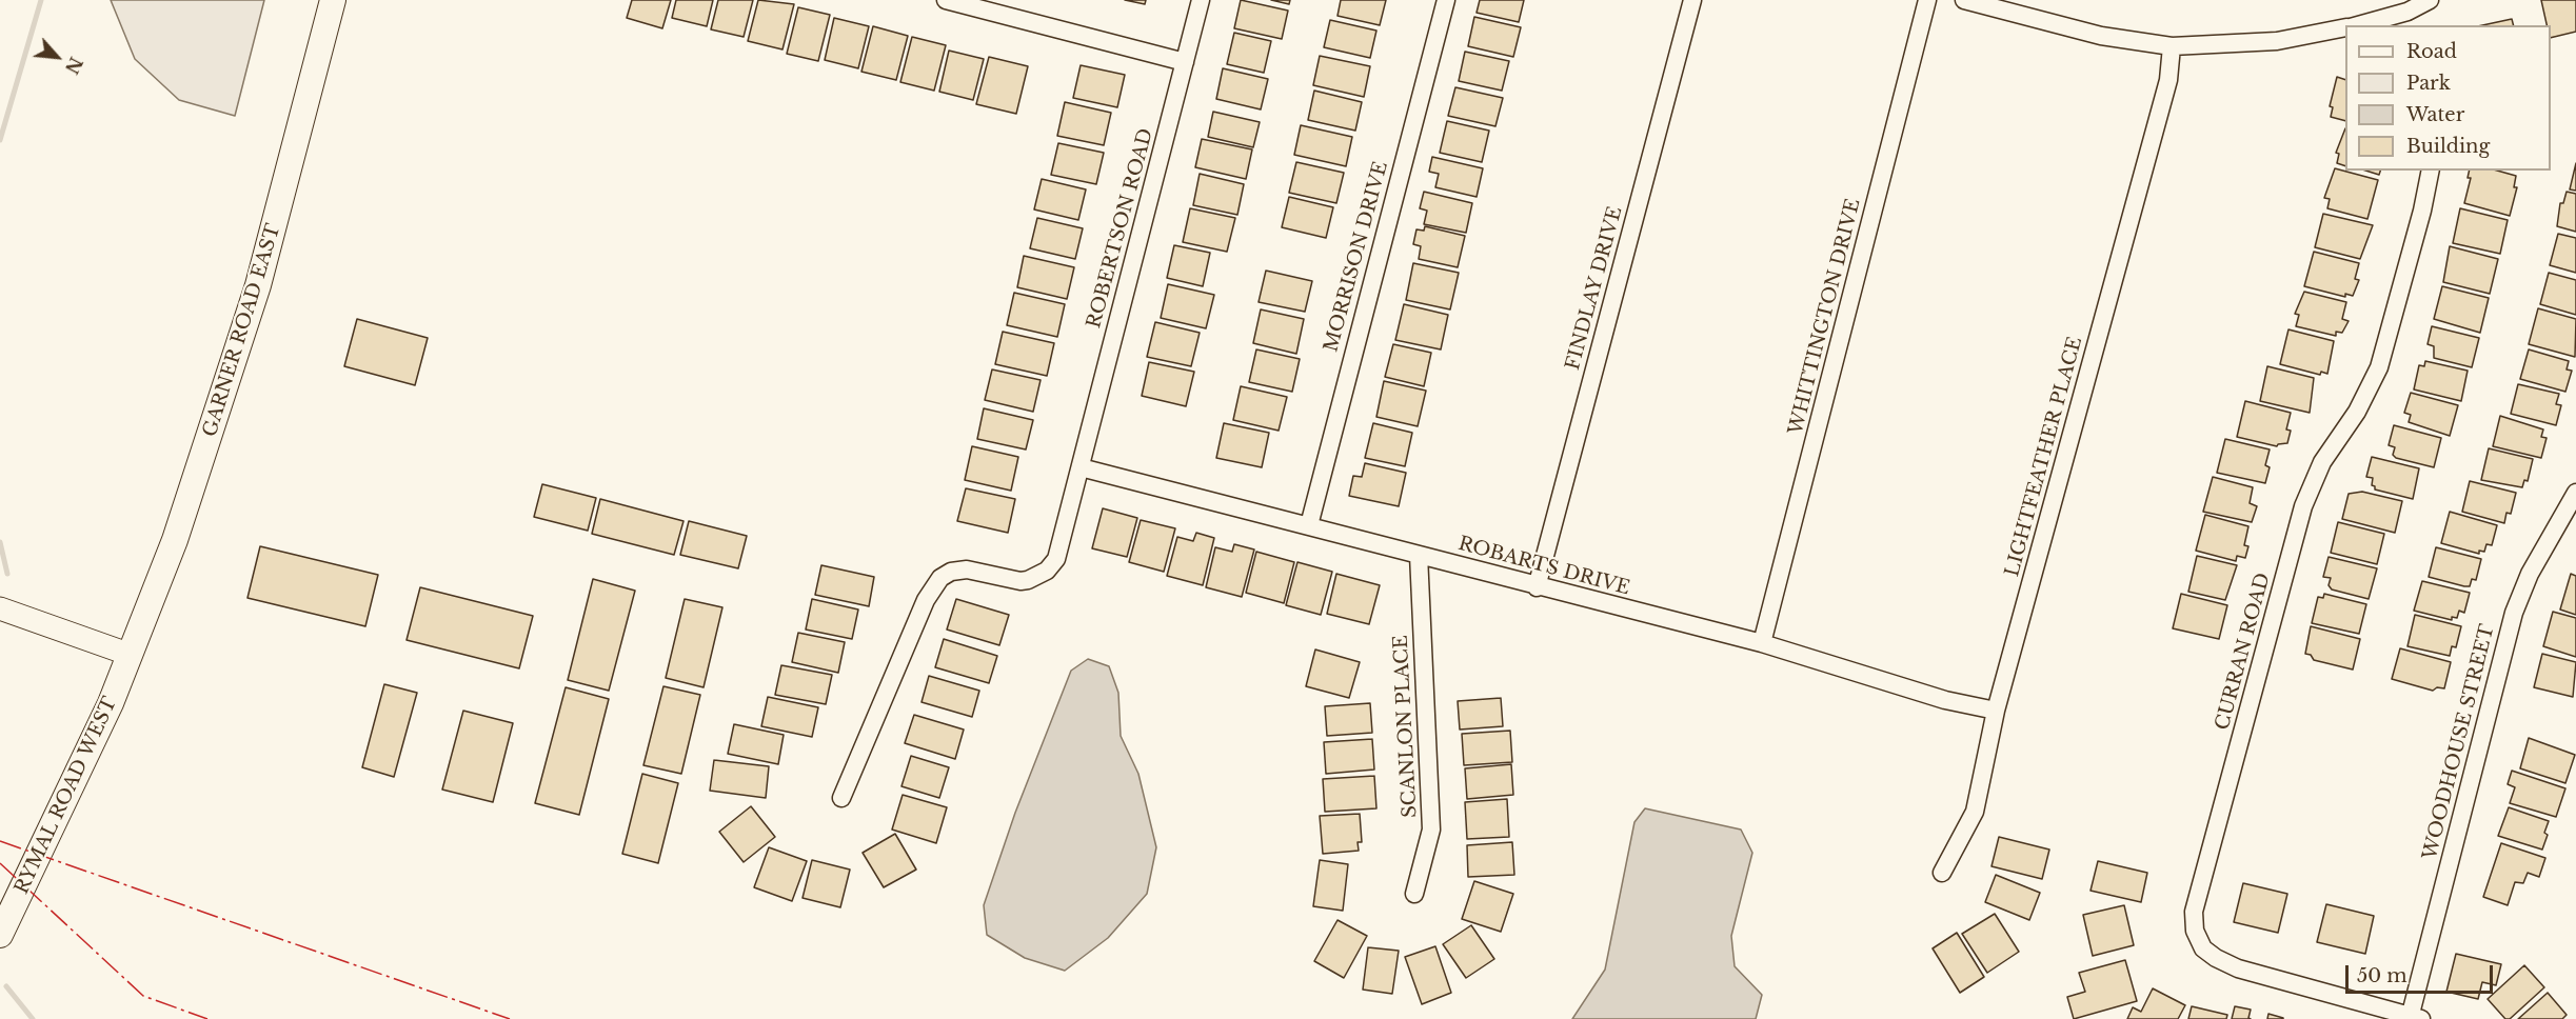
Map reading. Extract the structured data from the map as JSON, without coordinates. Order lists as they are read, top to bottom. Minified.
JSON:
{"streets":{"main road":["GARNER ROAD EAST","RYMAL ROAD WEST"],"street":["ROBERTSON ROAD","MORRISON DRIVE","FINDLAY DRIVE","WHITTINGTON DRIVE","LIGHTFEATHER PLACE","ROBARTS DRIVE","CURRAN ROAD","SCANLON PLACE","WOODHOUSE STREET"]},"crossings":[["ROBERTSON ROAD","ROBARTS DRIVE"],["MORRISON DRIVE","ROBARTS DRIVE"],["FINDLAY DRIVE","ROBARTS DRIVE"],["WHITTINGTON DRIVE","ROBARTS DRIVE"],["GARNER ROAD EAST","RYMAL ROAD WEST"],["LIGHTFEATHER PLACE","ROBARTS DRIVE"],["ROBARTS DRIVE","SCANLON PLACE"],["CURRAN ROAD","WOODHOUSE STREET"]],"legend":["Road","Park","Water","Building"],"scale_bar":"50 m","north":"bottom right"}
